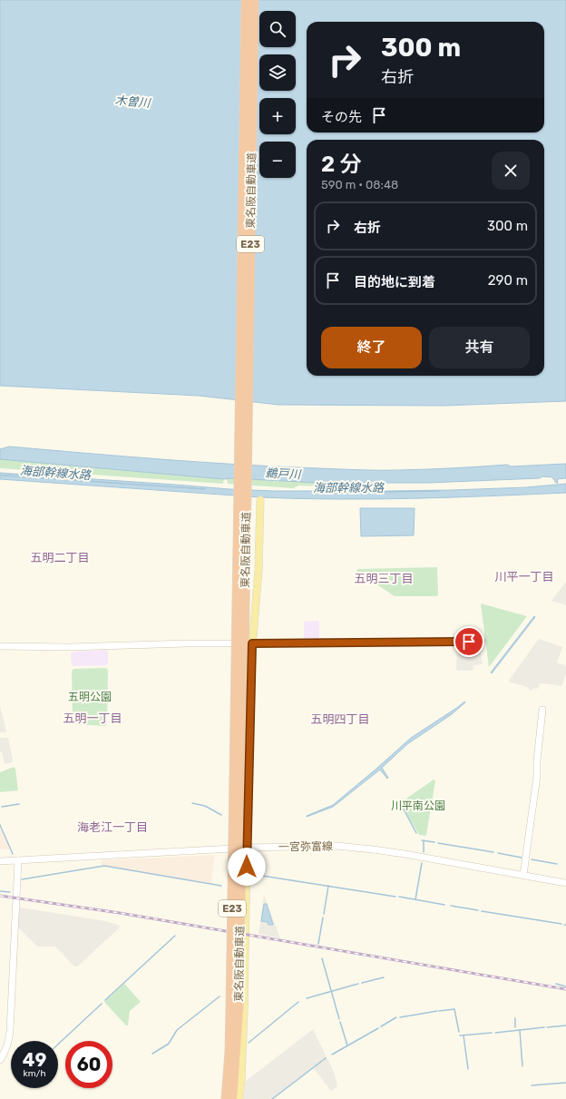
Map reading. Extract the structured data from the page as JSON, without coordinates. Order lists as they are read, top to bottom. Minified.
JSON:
{"streets":{"highway":["東名阪自動車道","E23"],"street":["一宮弥富線"]},"districts":["五明二丁目","川平一丁目","五明三丁目","五明一丁目","五明四丁目","海老江一丁目"],"water":["木曽川","海部幹線水路","鵜戸川"],"parks":["五明公園","川平南公園"],"page":{"map_buttons":["+","−"],"turn":["300 m","右折"],"then":"その先","heading":["2 分","590 m · 08:48"],"list":[{"name":"右折","value":"300 m"},{"name":"目的地に到着","value":"290 m"}],"buttons":["終了","共有"],"speed":"49 km/h","limit":"60"}}
